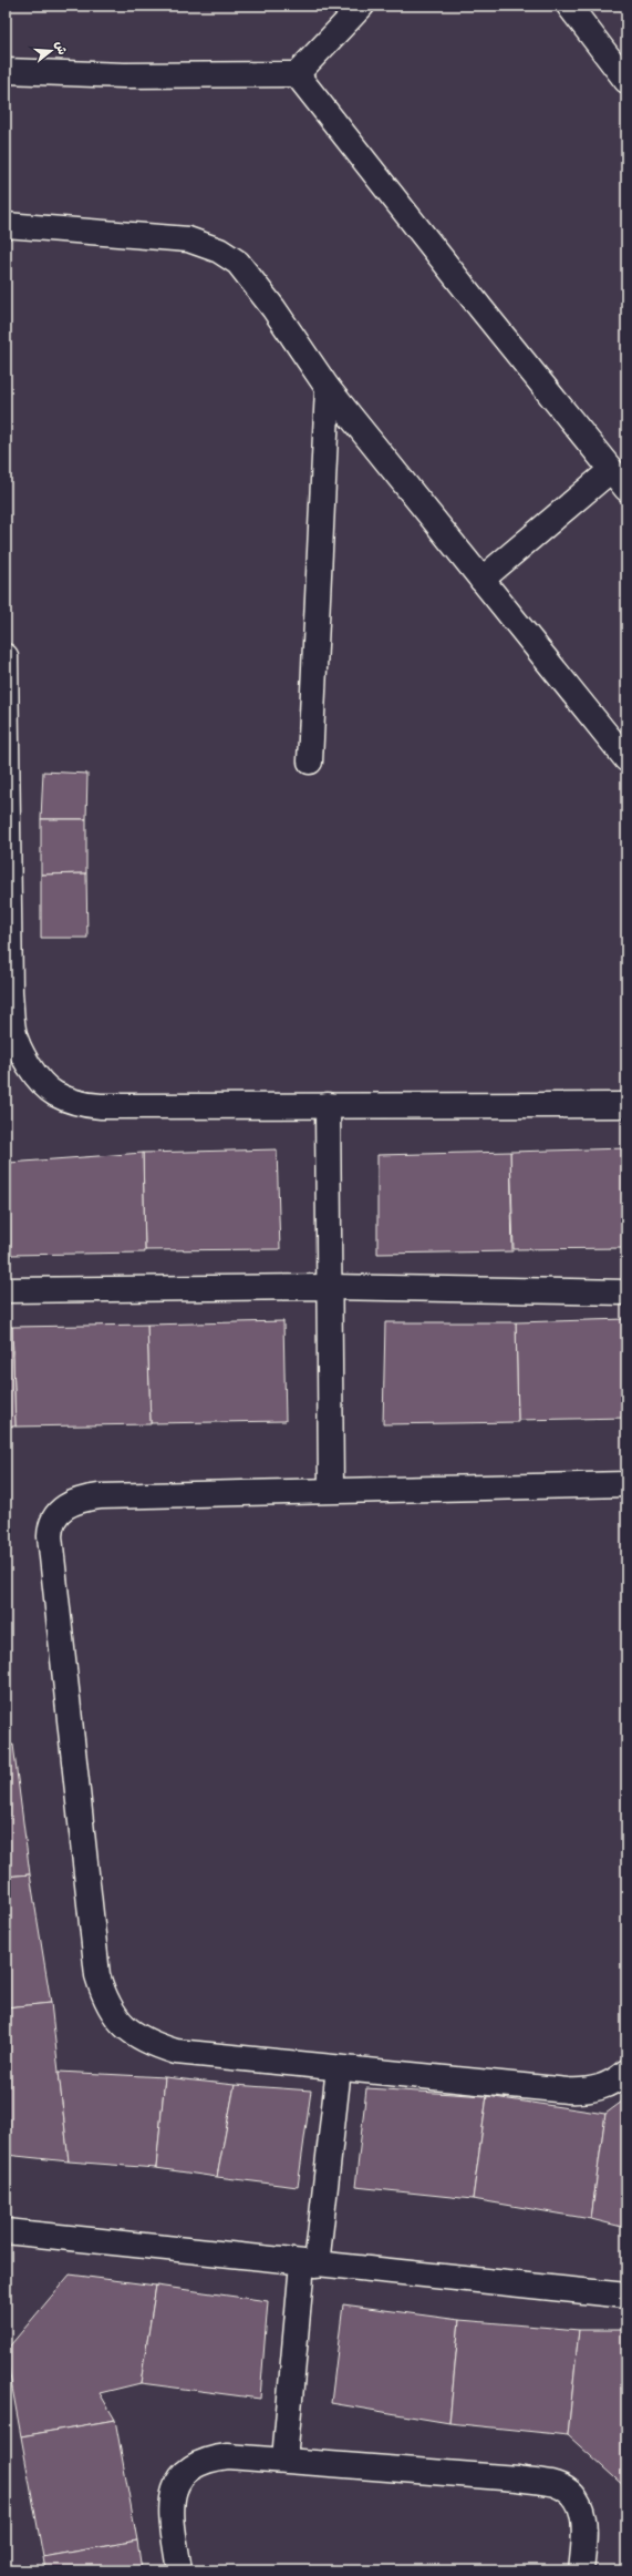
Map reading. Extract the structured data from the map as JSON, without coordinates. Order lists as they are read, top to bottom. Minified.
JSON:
{"north":"right"}
